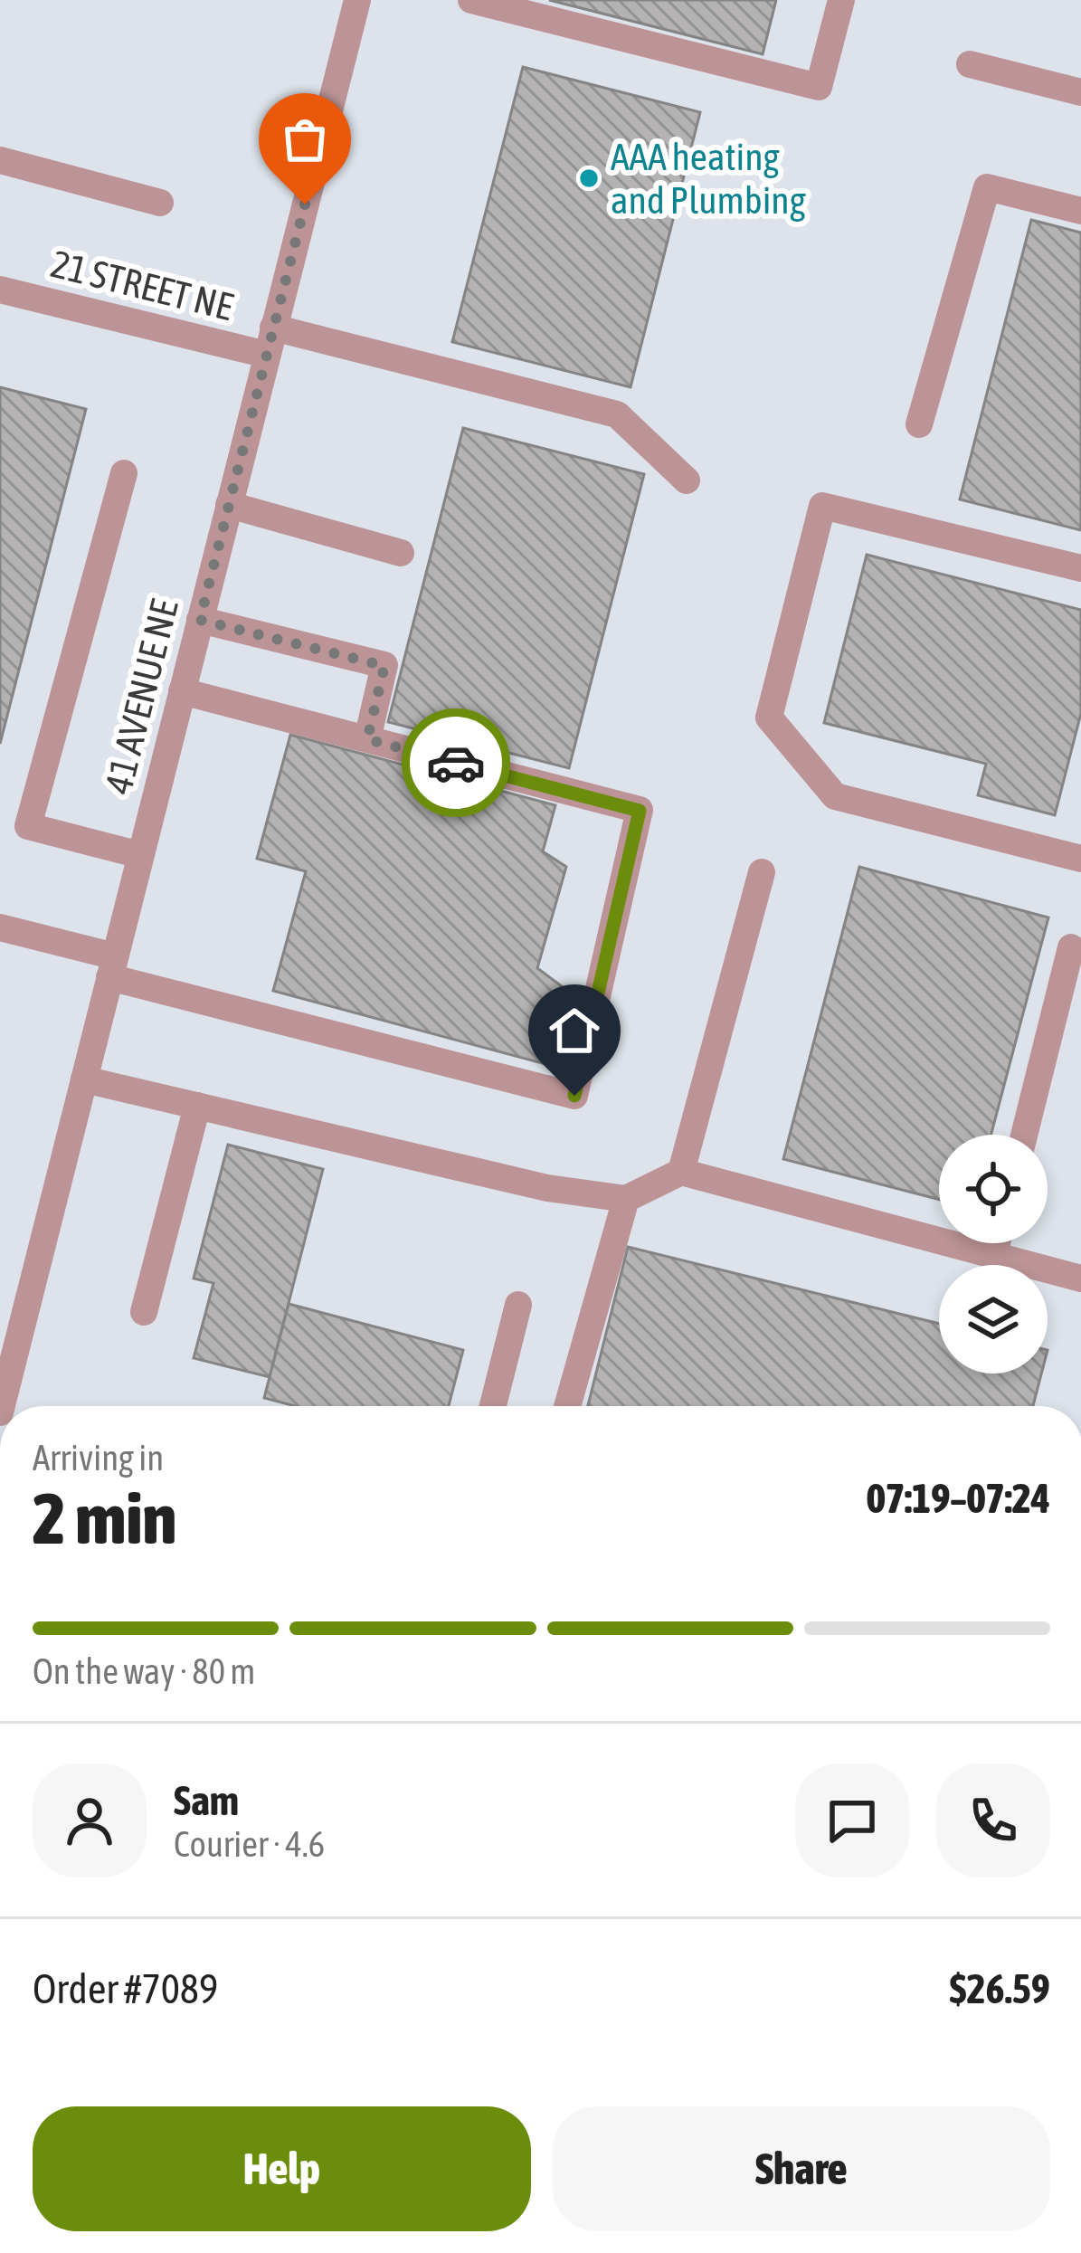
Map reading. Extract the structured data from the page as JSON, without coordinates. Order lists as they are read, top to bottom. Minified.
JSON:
{"streets":{"street":["21 STREET NE","41 AVENUE NE"]},"crossings":[["21 STREET NE","41 AVENUE NE"]],"places":["AAA heating and Plumbing"],"page":{"heading":["2 min","Arriving in","07:19–07:24"],"panel":["Sam","Courier · 4.6","Order #7089","$26.59"],"bar":"On the way · 80 m","buttons":["Help","Share"]}}
